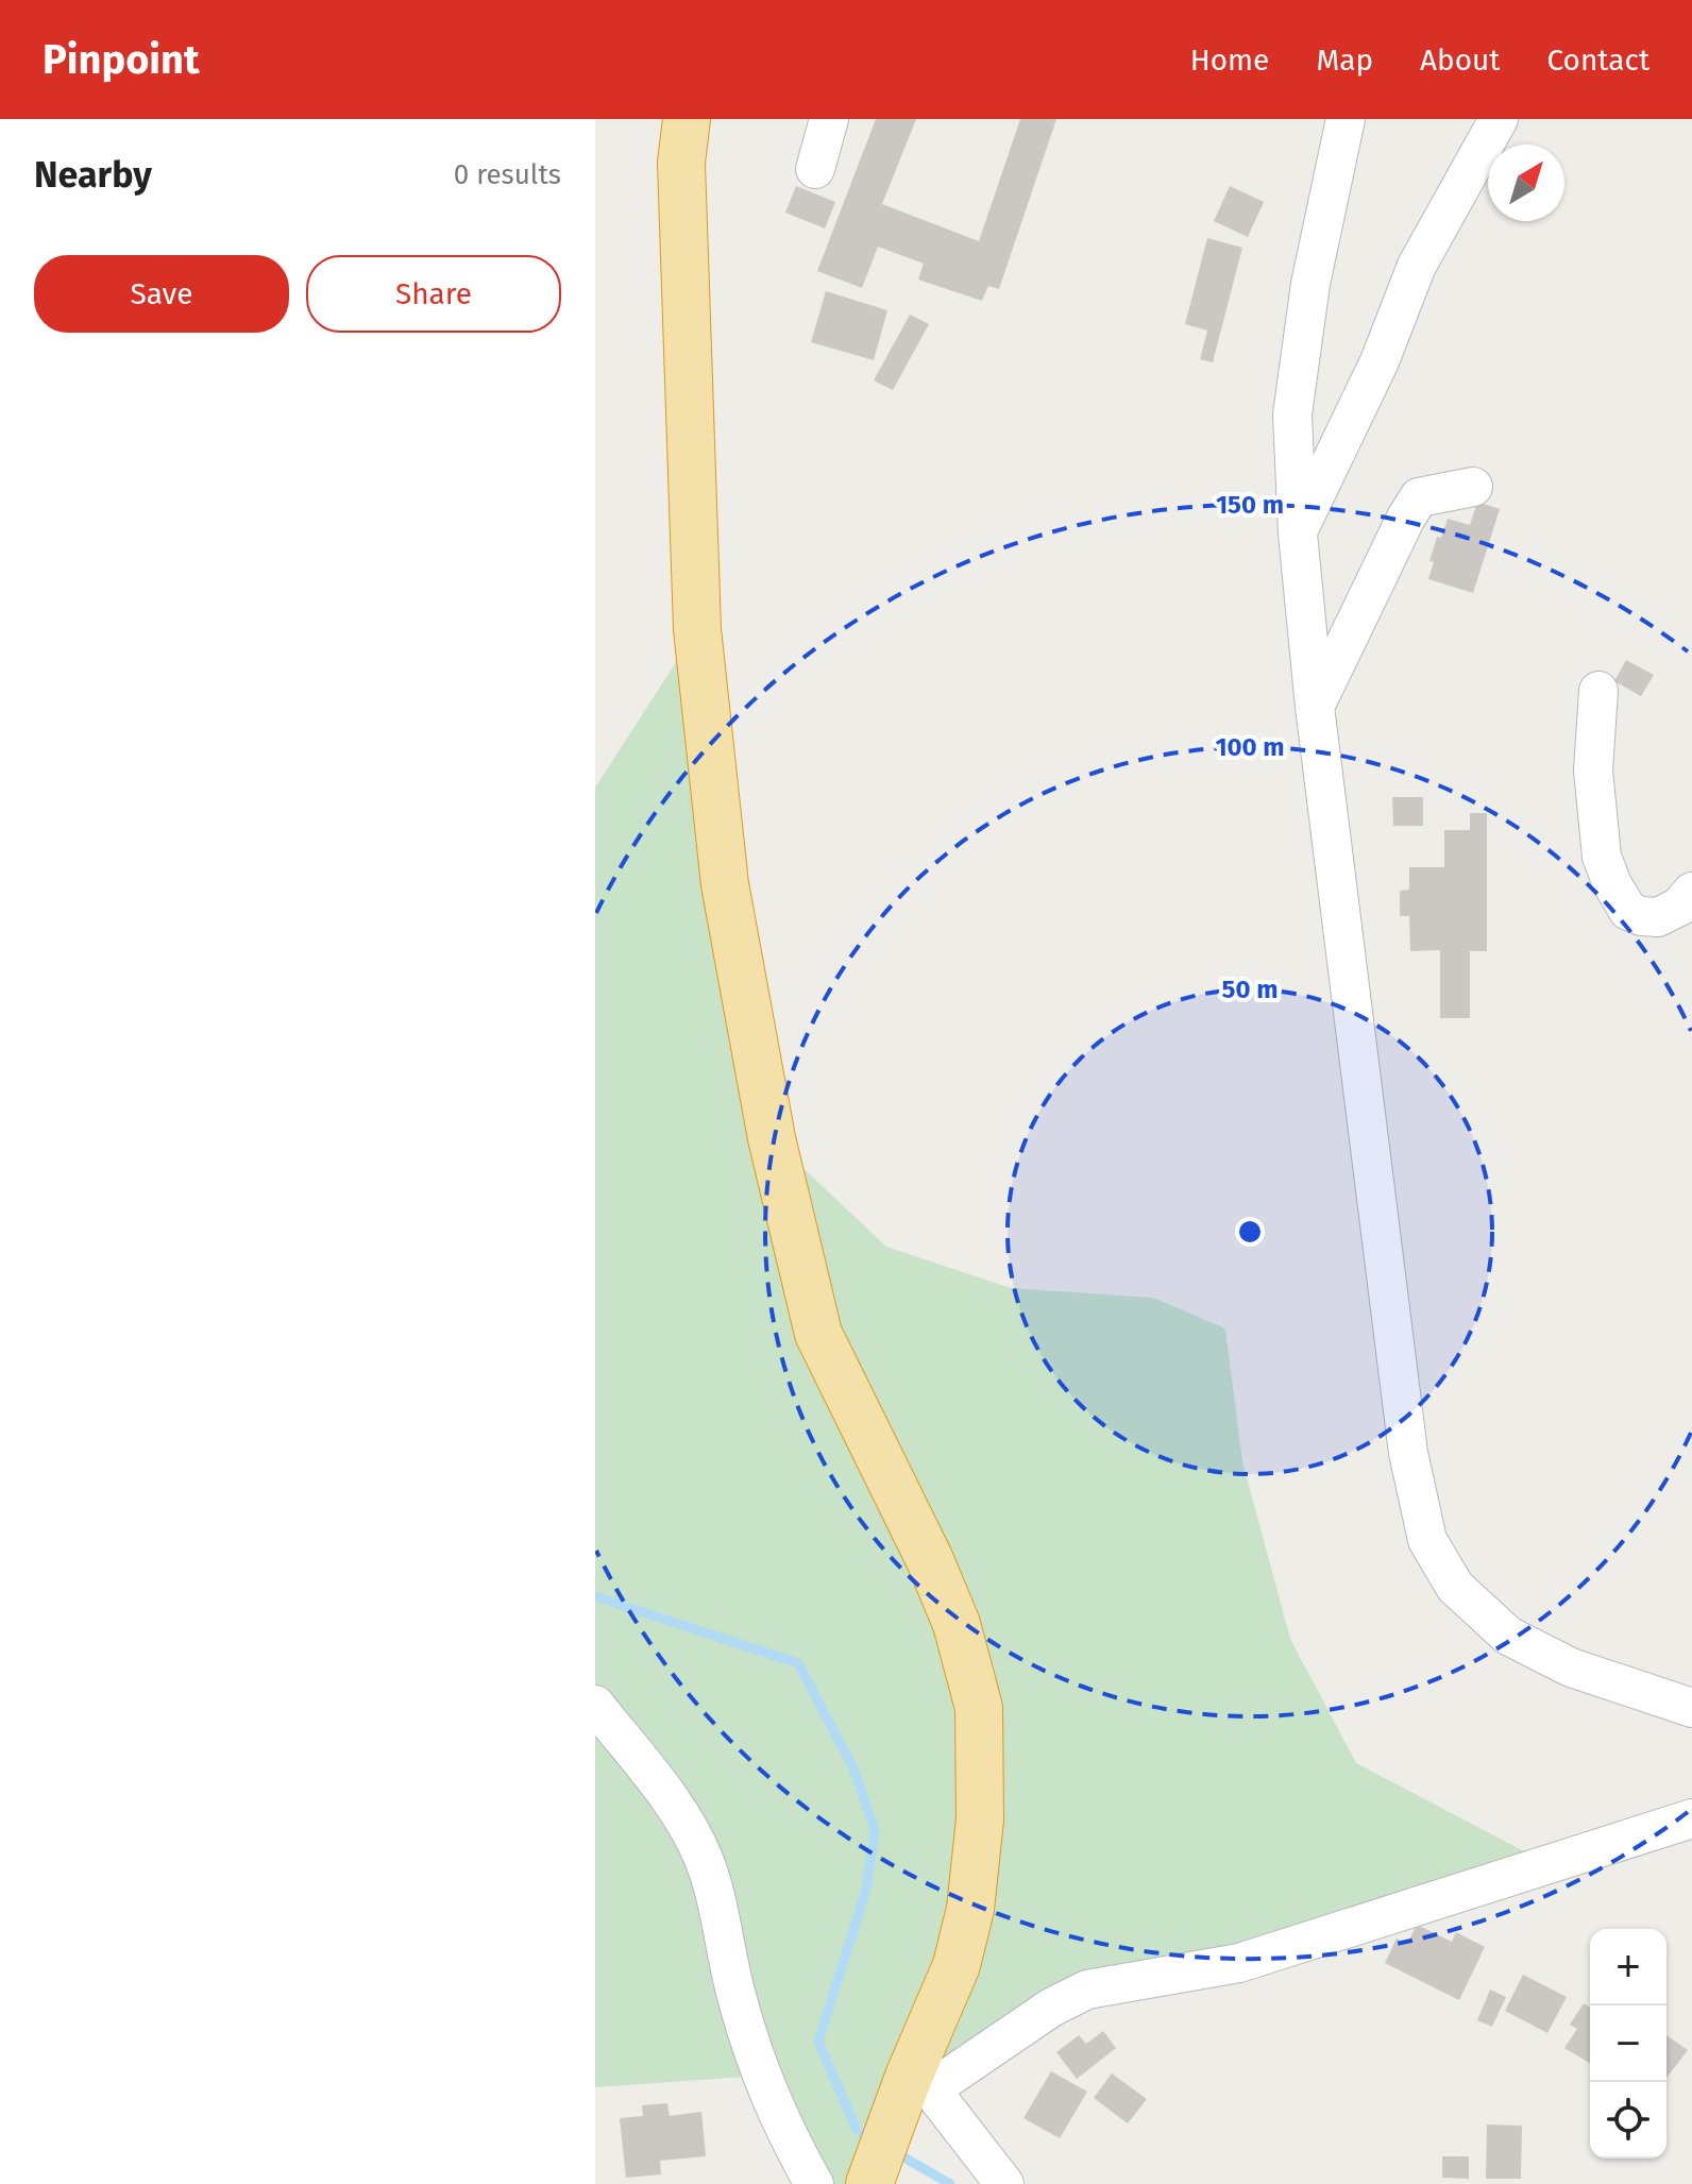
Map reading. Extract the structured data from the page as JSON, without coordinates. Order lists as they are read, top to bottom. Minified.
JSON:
{"north":"top right","page":{"header":"Pinpoint","nav":["Home","Map","About","Contact"],"heading":["Nearby","0 results"],"buttons":["Save","Share"],"map_buttons":["+","−"]},"rings":["150 m","100 m","50 m"]}
